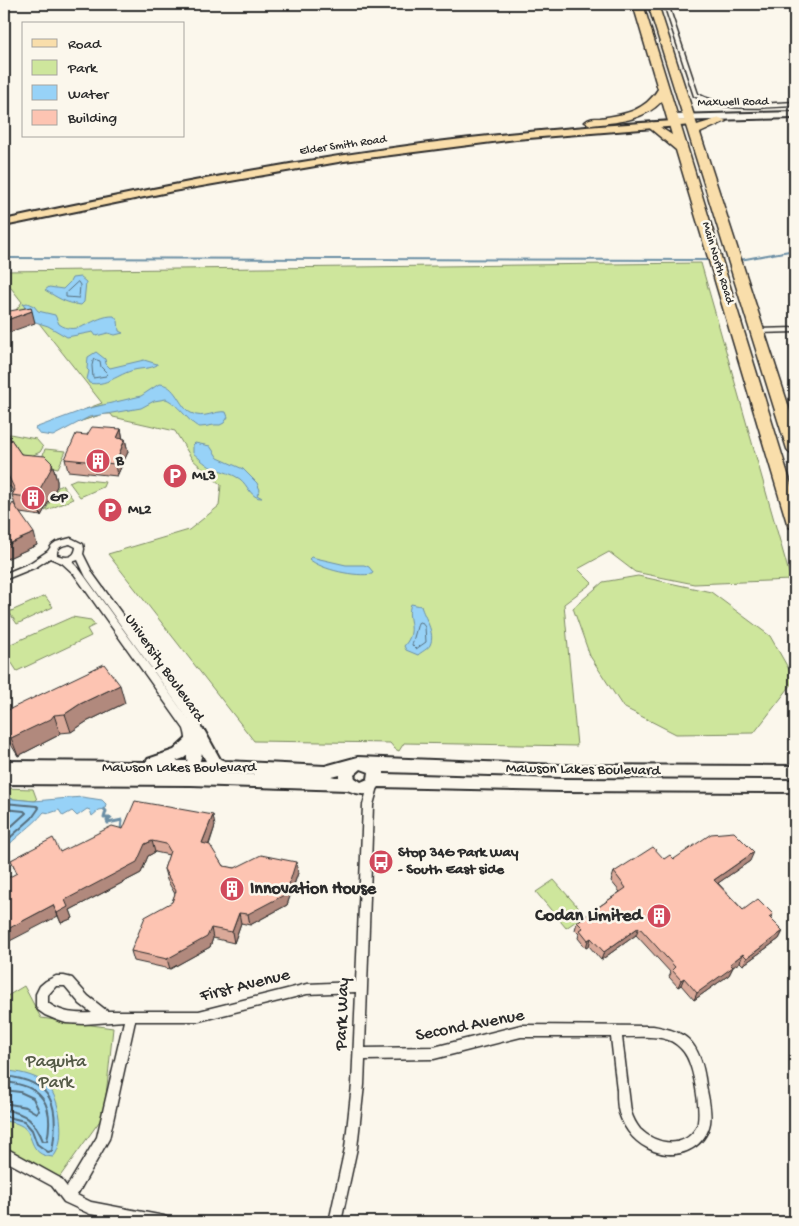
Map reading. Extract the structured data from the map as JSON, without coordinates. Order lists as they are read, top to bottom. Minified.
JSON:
{"streets":{"highway":["Main North Road"],"main road":["Elder Smith Road"],"street":["Maxwell Road","University Boulevard","Mawson Lakes Boulevard","First Avenue","Park Way","Second Avenue"]},"crossings":[["Maxwell Road","Elder Smith Road"],["Maxwell Road","Main North Road"],["Elder Smith Road","Main North Road"],["University Boulevard","Mawson Lakes Boulevard"],["Mawson Lakes Boulevard","Park Way"],["First Avenue","Park Way"],["Park Way","Second Avenue"]],"parks":["Paquita Park"],"places":{"building":["B","GP","Innovation House","Codan Limited"],"parking":["ML3","ML2"],"bus stop":["Stop 34G Park Way - South East side"]},"legend":["Road","Park","Water","Building"]}
